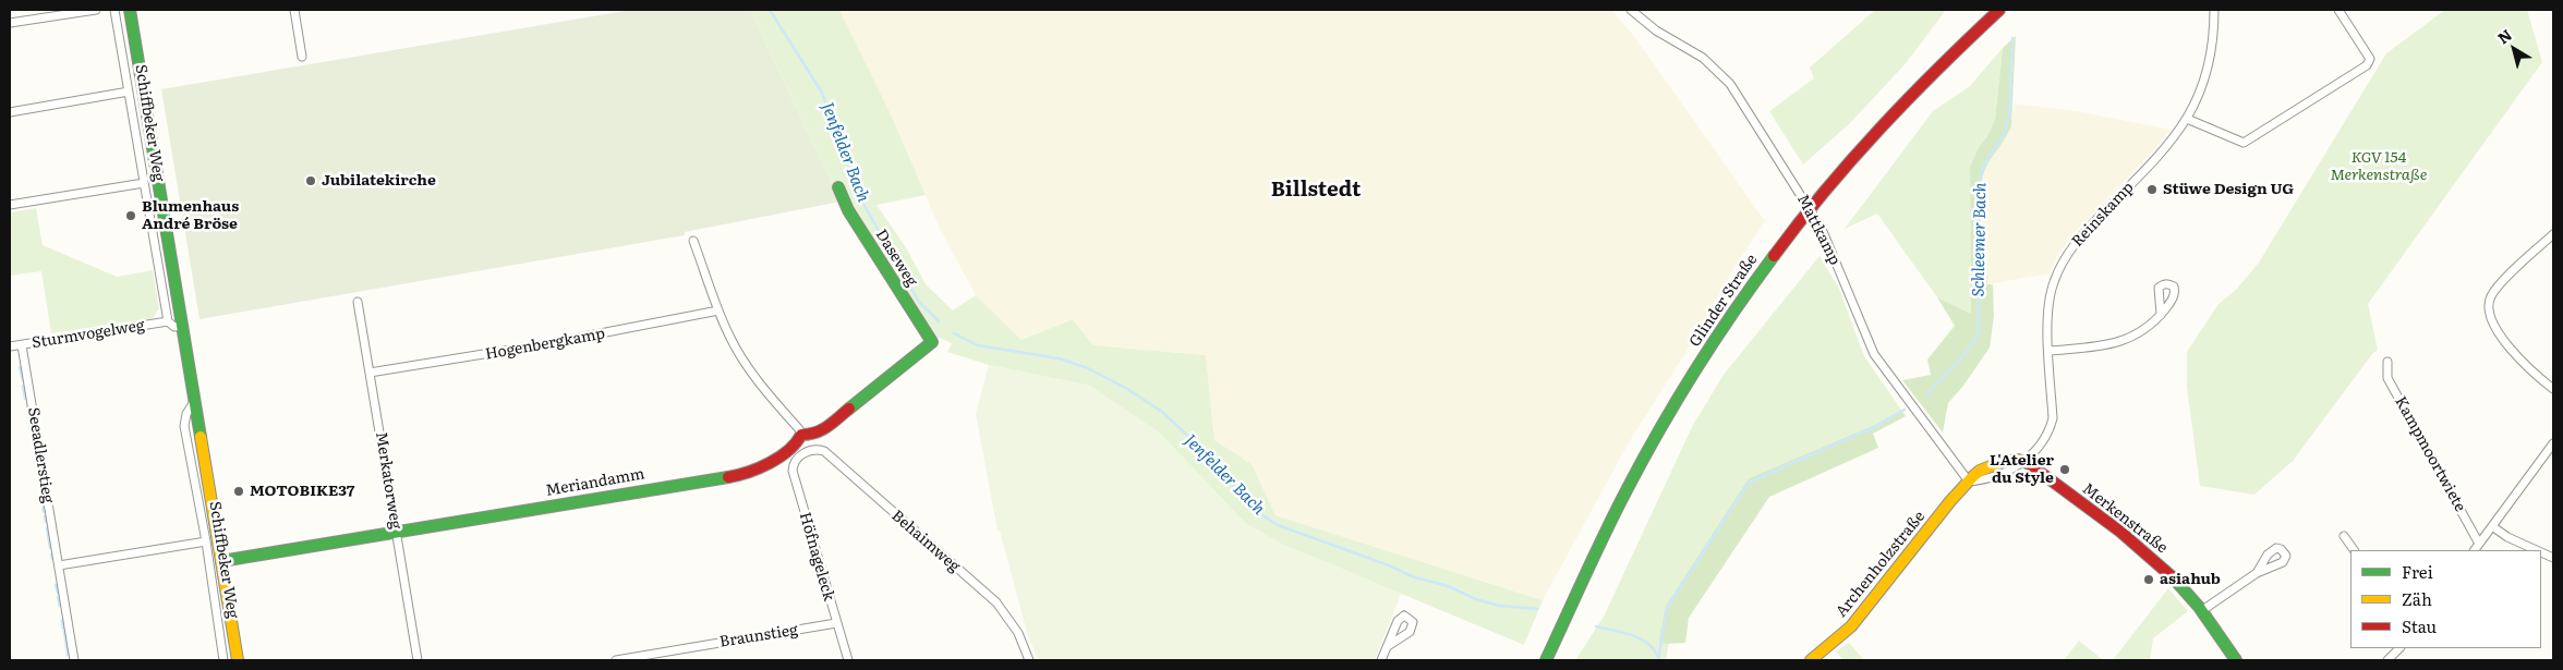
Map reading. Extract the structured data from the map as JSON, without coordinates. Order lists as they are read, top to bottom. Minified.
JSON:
{"streets":{"street":["Schiffbeker Weg","Reinskamp","Mattkamp","Daseweg","Glinder Straße","Sturmvogelweg","Hogenbergkamp","Kampmoortwiete","Seeadlerstieg","Merkatorweg","Meriandamm","Merkenstraße","Behaimweg","Höfnageleck","Archenholzstraße","Braunstieg"]},"crossings":[["Schiffbeker Weg","Sturmvogelweg"],["Schiffbeker Weg","Meriandamm"],["Reinskamp","Merkenstraße"],["Reinskamp","Archenholzstraße"],["Mattkamp","Glinder Straße"],["Mattkamp","Archenholzstraße"],["Daseweg","Meriandamm"],["Sturmvogelweg","Seeadlerstieg"],["Hogenbergkamp","Merkatorweg"],["Merkatorweg","Meriandamm"],["Merkenstraße","Archenholzstraße"],["Behaimweg","Höfnageleck"],["Höfnageleck","Braunstieg"]],"districts":["Billstedt"],"water":["Jenfelder Bach","Schleemer Bach"],"parks":["KGV 154 Merkenstraße"],"places":["Jubilatekirche","Stüwe Design UG","Blumenhaus André Bröse","L'Atelier du Style","MOTOBIKE37","asiahub"],"legend":["Frei","Zäh","Stau"],"north":"top left"}
